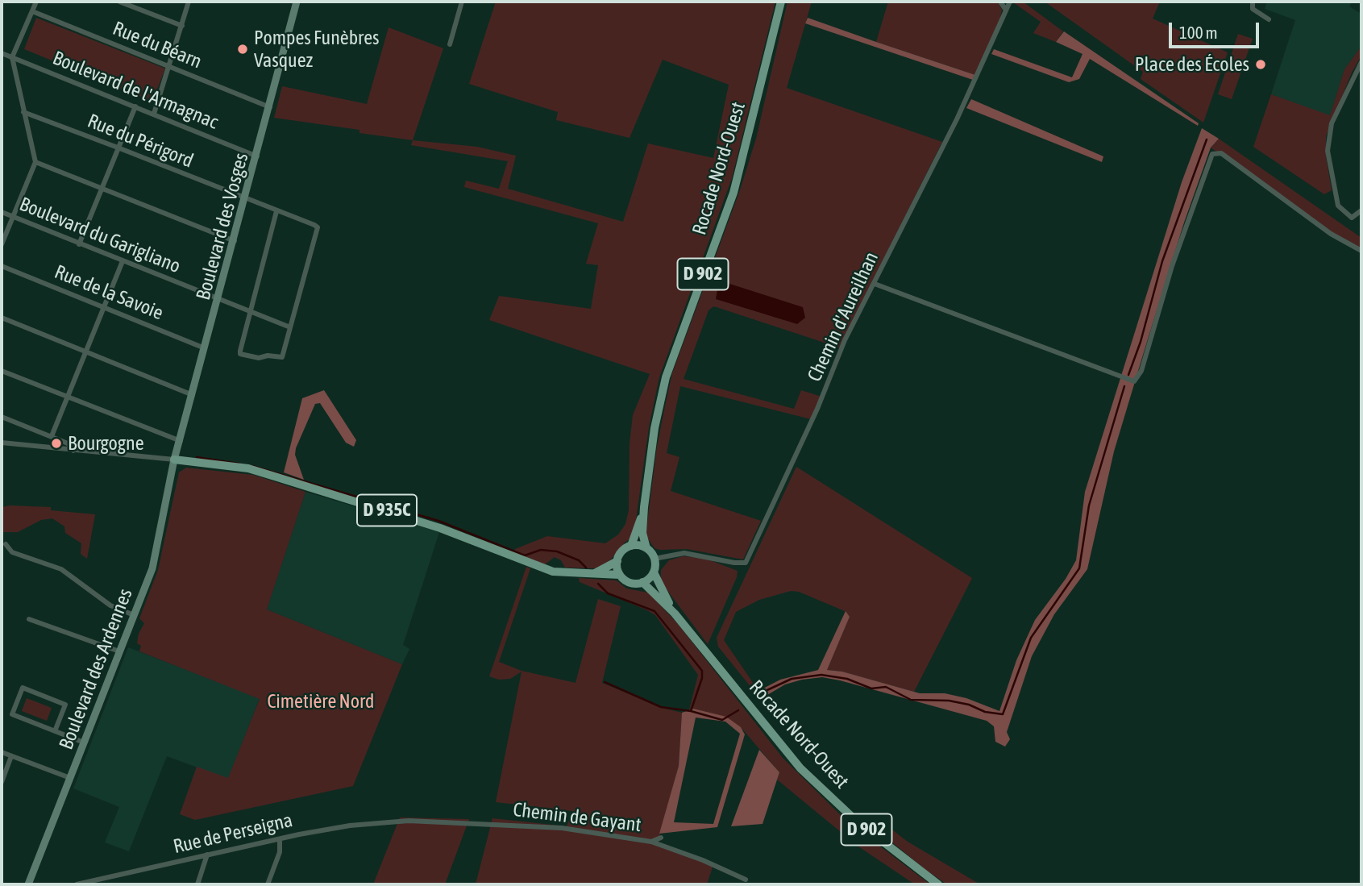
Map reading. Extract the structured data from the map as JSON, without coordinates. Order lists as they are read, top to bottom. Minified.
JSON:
{"streets":{"main road":["Rocade Nord-Ouest","Boulevard des Vosges","D 902","D 935C","Boulevard des Ardennes"],"street":["Rue du Béarn","Boulevard de l'Armagnac","Rue du Périgord","Boulevard du Garigliano","Rue de la Savoie","Chemin d'Aureilhan","Chemin de Gayant","Rue de Perseigna"]},"crossings":[["Rue du Béarn","Boulevard des Vosges"],["Boulevard de l'Armagnac","Boulevard des Vosges"],["Rue du Périgord","Boulevard des Vosges"],["Rue du Périgord","Boulevard du Garigliano"],["Rocade Nord-Ouest","Chemin d'Aureilhan"],["Rocade Nord-Ouest","D 935C"],["Boulevard des Vosges","Boulevard du Garigliano"],["Boulevard des Vosges","Rue de la Savoie"],["Boulevard des Vosges","D 935C"],["Boulevard des Vosges","Boulevard des Ardennes"],["Chemin d'Aureilhan","D 935C"],["D 935C","Boulevard des Ardennes"],["Chemin de Gayant","Rue de Perseigna"]],"parks":["Cimetière Nord"],"places":["Pompes Funèbres Vasquez","Place des Écoles","Bourgogne"],"scale_bar":"100 m"}
